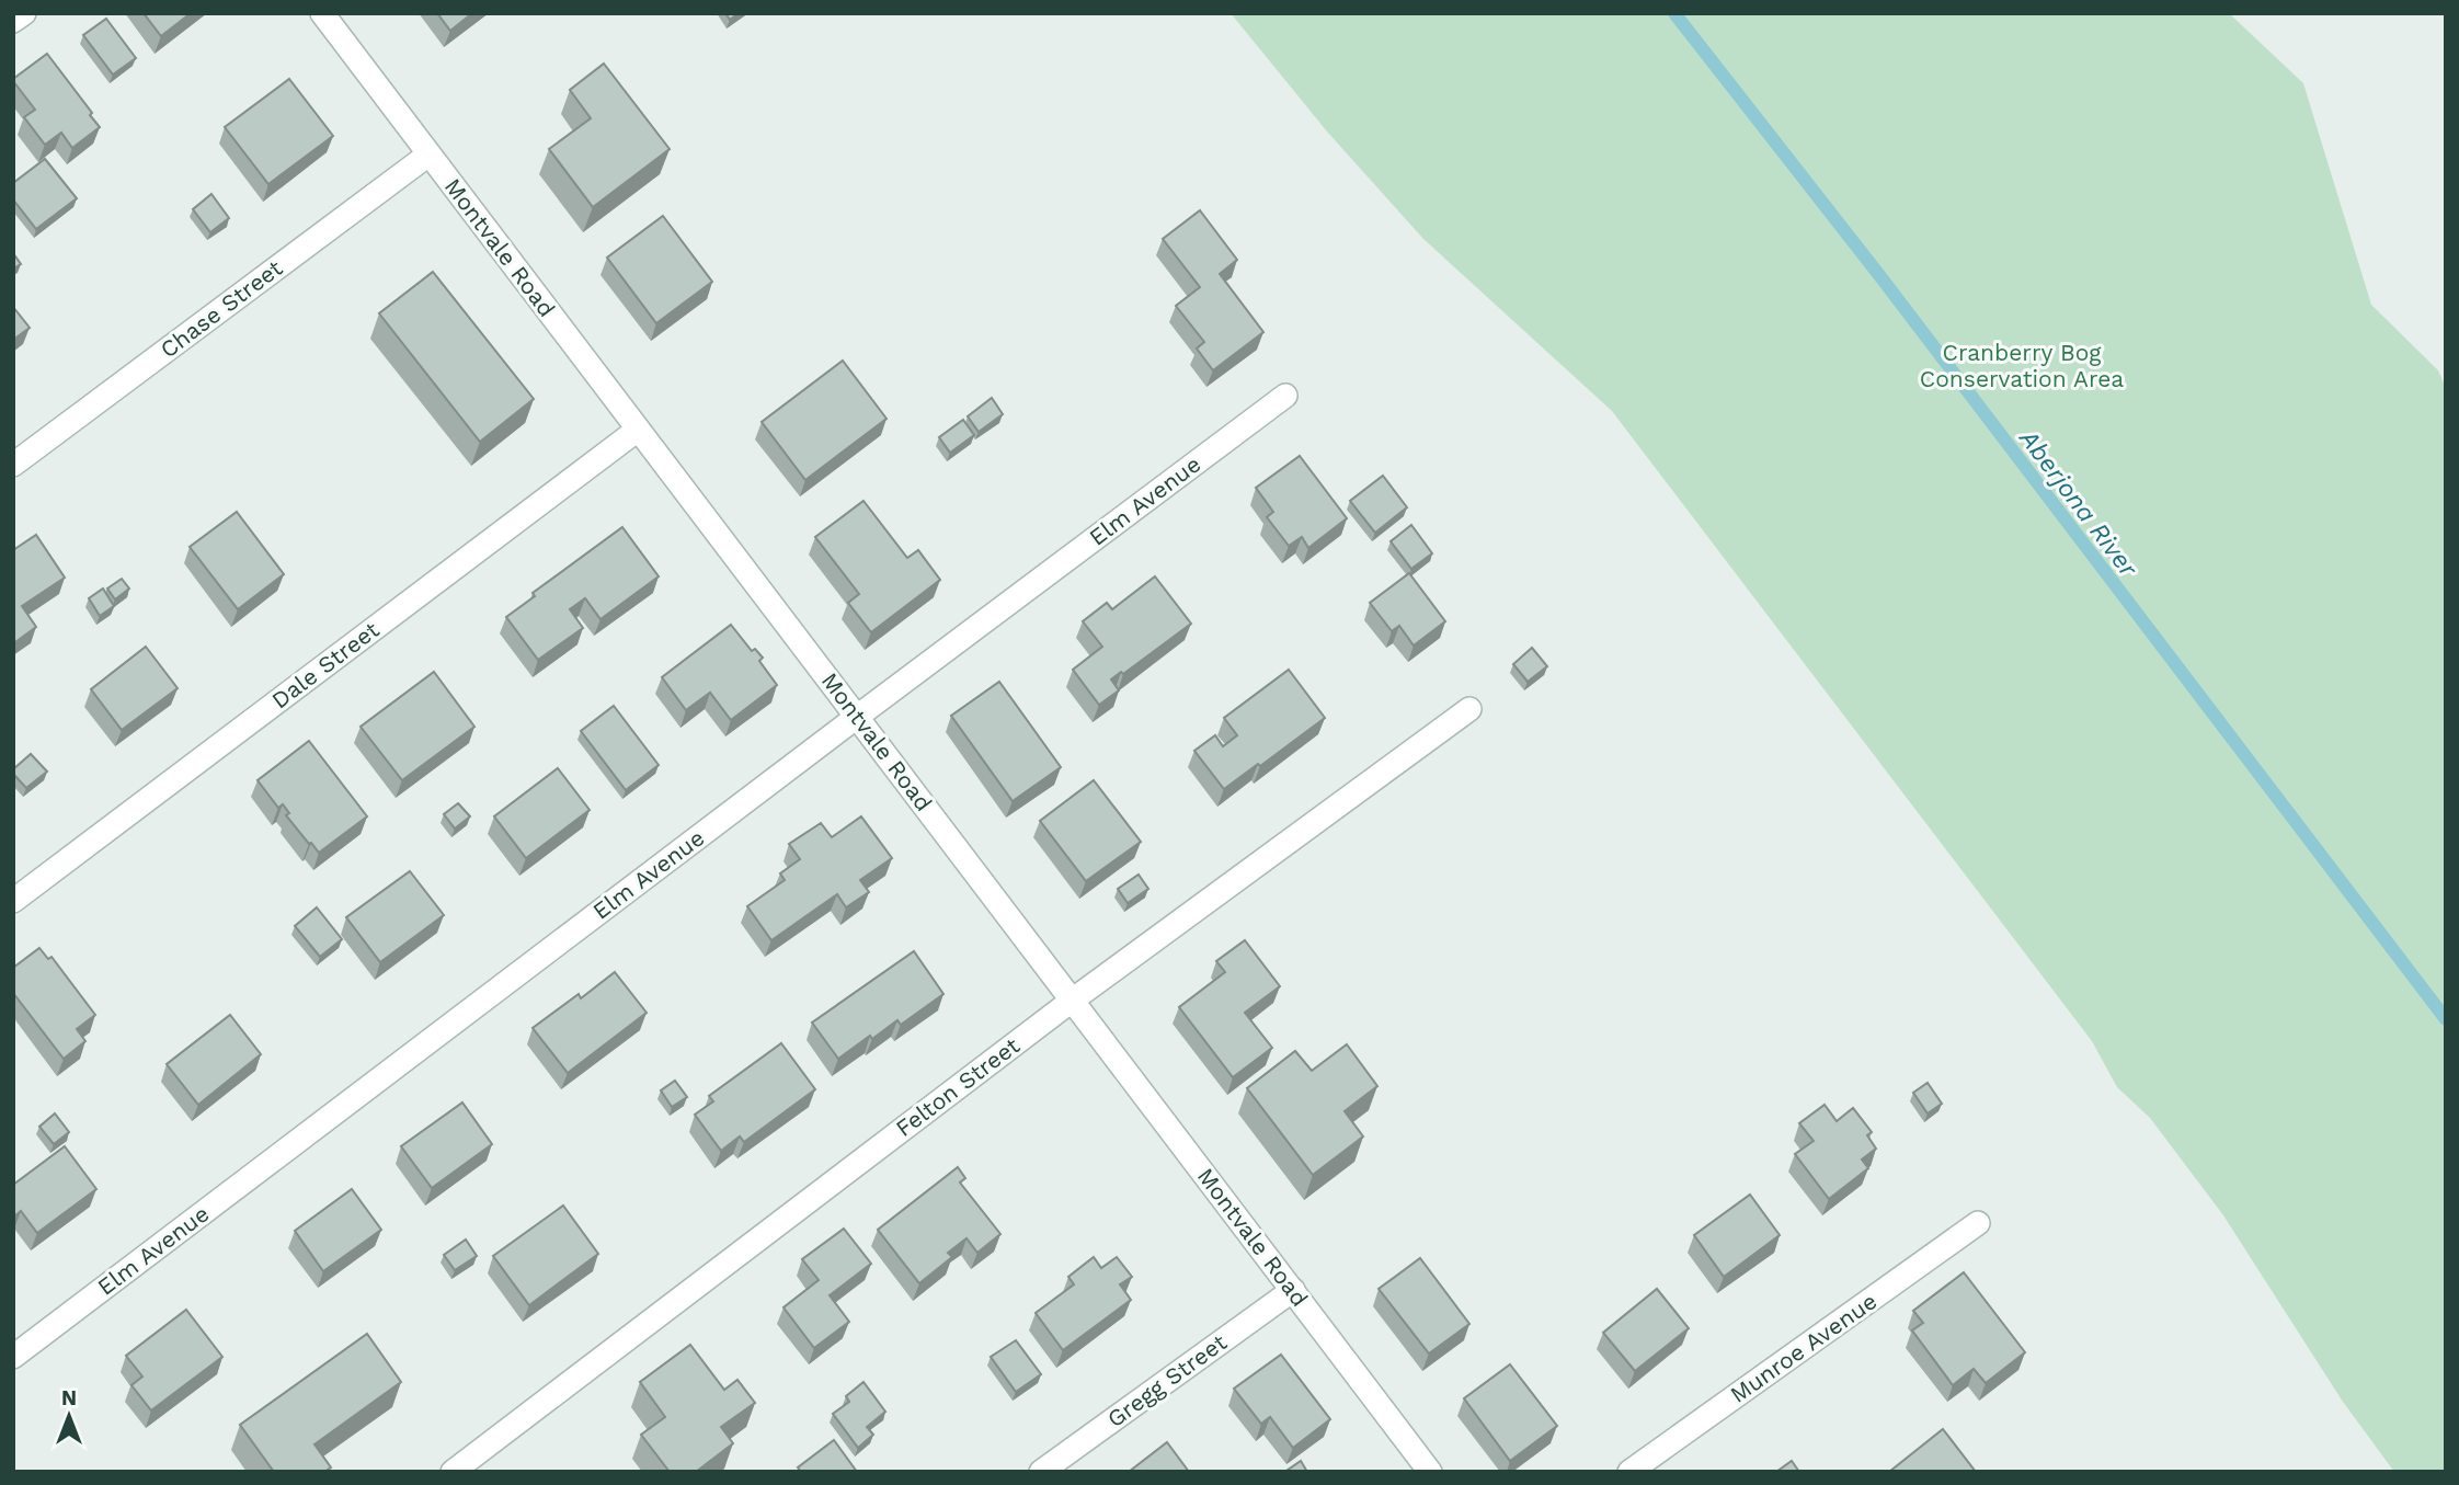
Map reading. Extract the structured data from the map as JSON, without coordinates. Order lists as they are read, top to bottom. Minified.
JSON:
{"streets":{"street":["Montvale Road","Chase Street","Elm Avenue","Dale Street","Felton Street","Munroe Avenue","Gregg Street"]},"crossings":[["Montvale Road","Chase Street"],["Montvale Road","Elm Avenue"],["Montvale Road","Dale Street"],["Montvale Road","Felton Street"],["Montvale Road","Gregg Street"]],"water":["Aberjona River"],"parks":["Cranberry Bog Conservation Area"],"north":"top"}
